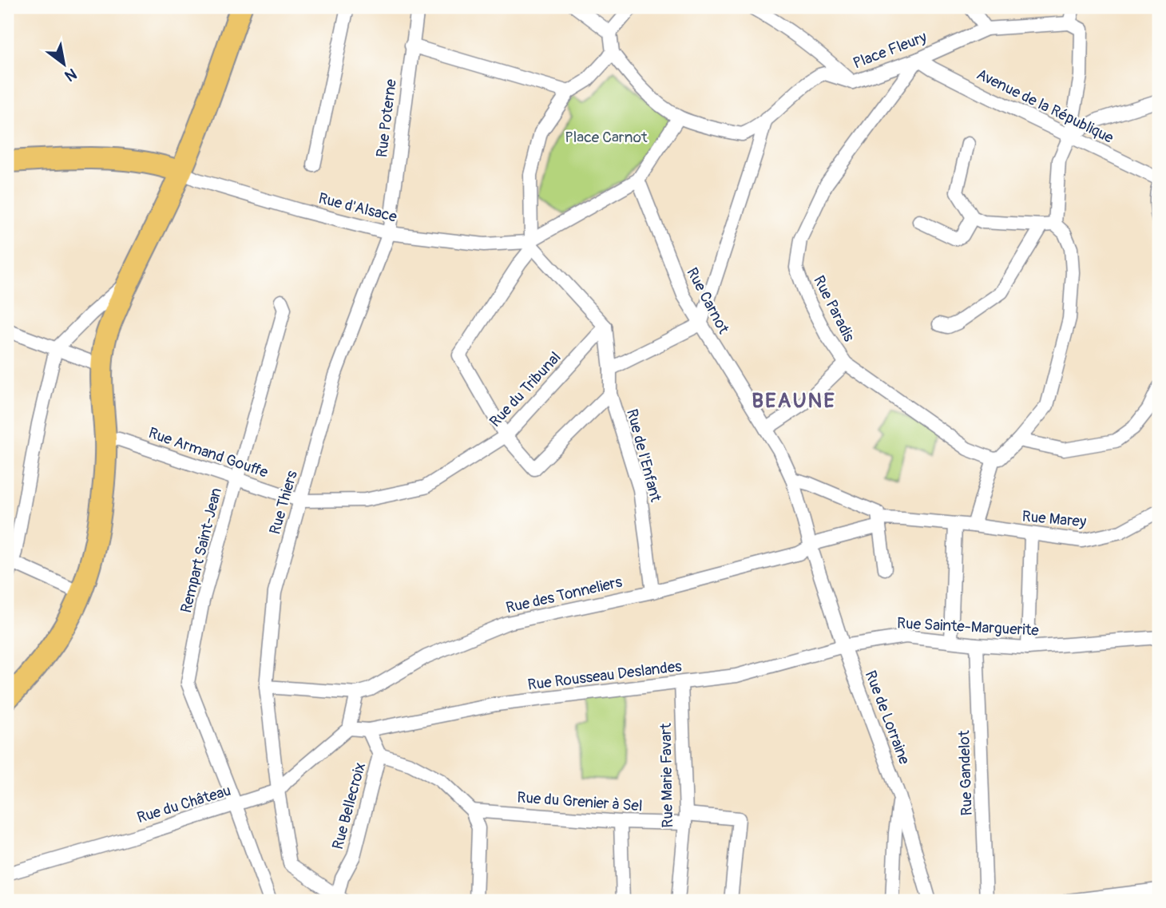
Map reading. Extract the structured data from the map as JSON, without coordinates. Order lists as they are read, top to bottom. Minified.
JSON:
{"streets":{"street":["Place Fleury","Avenue de la République","Rue Poterne","Rue d'Alsace","Rue Carnot","Rue Paradis","Rue du Tribunal","Rue Armand Gouffe","Rue de l'Enfant","Rue Thiers","Rue Marey","Rempart Saint-Jean","Rue des Tonneliers","Rue Sainte-Marguerite","Rue Rousseau Deslandes","Rue de Lorraine","Rue Gandelot","Rue Marie Favart","Rue du Grenier à Sel","Rue du Château","Rue Bellecroix"]},"crossings":[["Place Fleury","Avenue de la République"],["Place Fleury","Rue Paradis"],["Avenue de la République","Rue Paradis"],["Rue Poterne","Rue d'Alsace"],["Rue Poterne","Rue Thiers"],["Rue d'Alsace","Rue Thiers"],["Rue Carnot","Rue de Lorraine"],["Rue du Tribunal","Rue Armand Gouffe"],["Rue du Tribunal","Rue de l'Enfant"],["Rue du Tribunal","Rue Thiers"],["Rue Armand Gouffe","Rue Thiers"],["Rue Armand Gouffe","Rempart Saint-Jean"],["Rue de l'Enfant","Rue des Tonneliers"],["Rue Thiers","Rue des Tonneliers"],["Rue Thiers","Rue du Château"],["Rue Thiers","Rue Bellecroix"],["Rue Marey","Rue des Tonneliers"],["Rempart Saint-Jean","Rue du Château"],["Rue des Tonneliers","Rue de Lorraine"],["Rue Sainte-Marguerite","Rue Rousseau Deslandes"],["Rue Sainte-Marguerite","Rue de Lorraine"],["Rue Sainte-Marguerite","Rue Gandelot"],["Rue Rousseau Deslandes","Rue de Lorraine"],["Rue Rousseau Deslandes","Rue Marie Favart"],["Rue Rousseau Deslandes","Rue du Château"],["Rue Marie Favart","Rue du Grenier à Sel"]],"districts":["BEAUNE"],"parks":["Place Carnot"],"north":"bottom right"}
